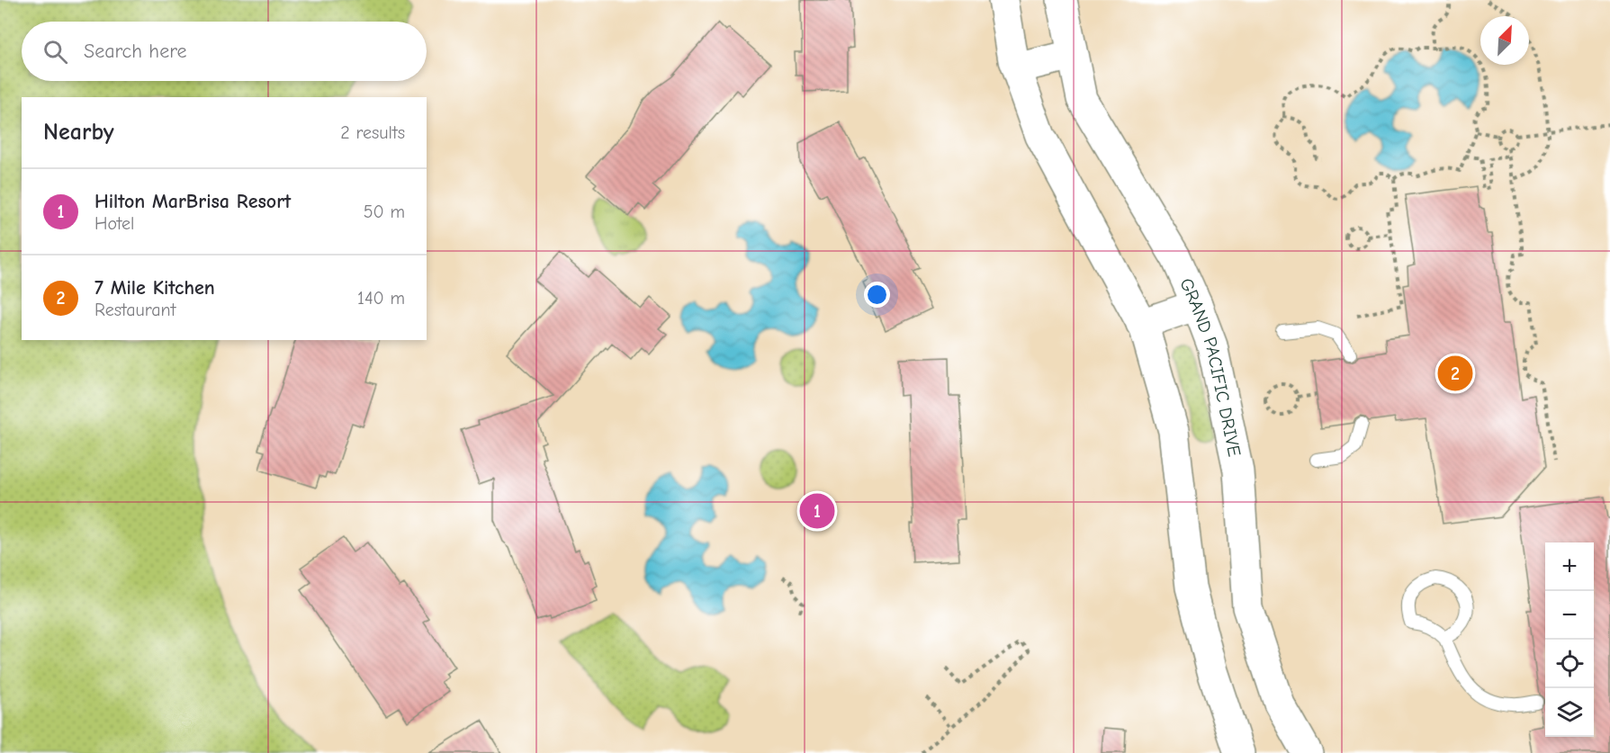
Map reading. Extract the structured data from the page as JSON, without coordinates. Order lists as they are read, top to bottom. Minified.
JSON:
{"streets":{"street":["GRAND PACIFIC DRIVE"]},"north":"top right","page":{"search":"Search here","heading":["Nearby","2 results"],"list":[{"mark":"1","name":"Hilton MarBrisa Resort","note":"Hotel","value":"50 m"},{"mark":"2","name":"7 Mile Kitchen","note":"Restaurant","value":"140 m"}],"pins":["2","1"],"map_buttons":["+","−"]}}
